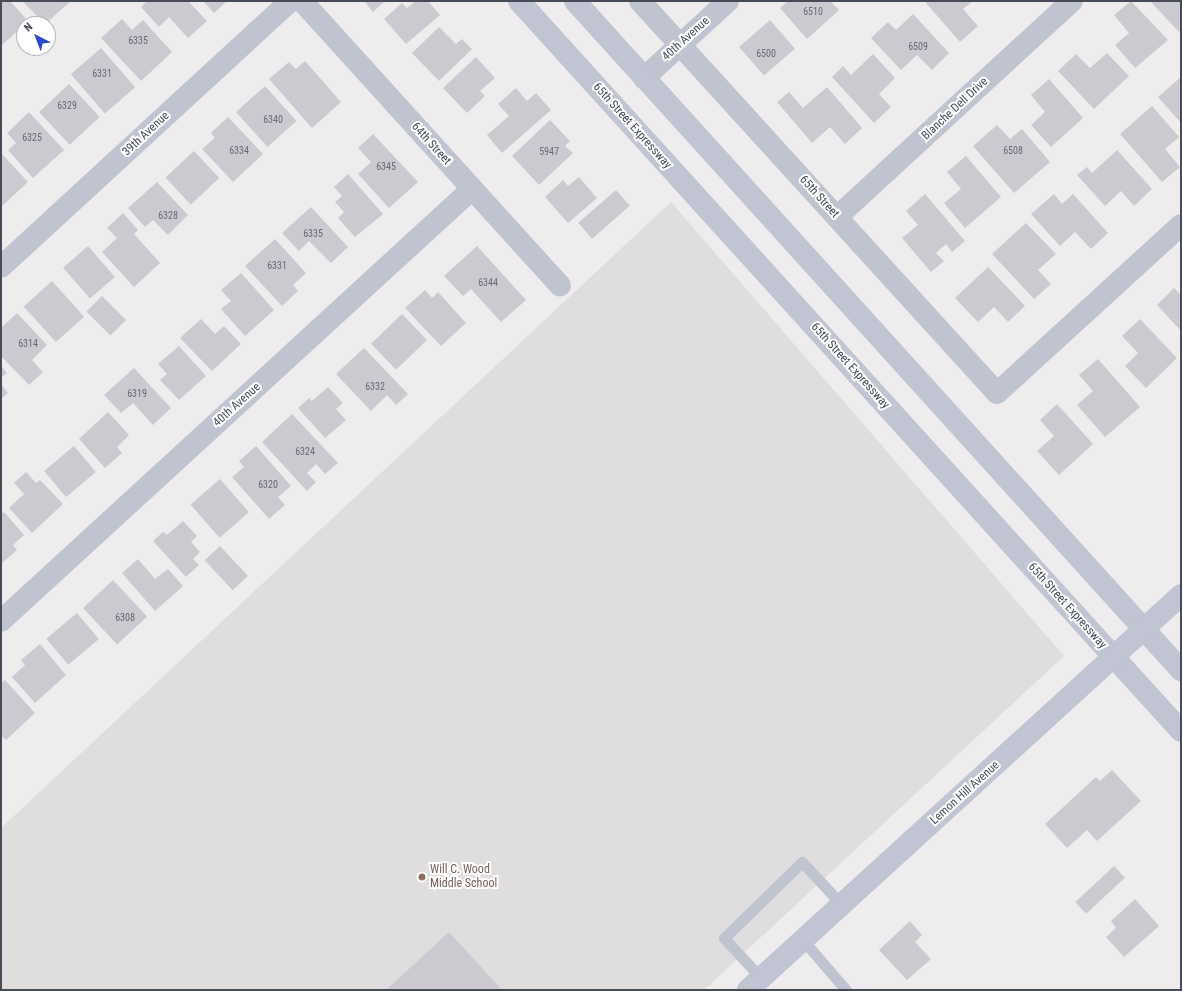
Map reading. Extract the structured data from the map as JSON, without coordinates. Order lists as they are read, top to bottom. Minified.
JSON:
{"streets":{"main road":["65th Street Expressway","Lemon Hill Avenue"],"street":["40th Avenue","Blanche Dell Drive","39th Avenue","64th Street","65th Street"]},"crossings":[["40th Avenue","64th Street"],["40th Avenue","65th Street"],["Blanche Dell Drive","65th Street"],["65th Street Expressway","Lemon Hill Avenue"]],"places":["Will C. Wood Middle School"],"house_numbers":["6510","6335","6509","6500","6331","6329","6340","6325","6334","6508","5947","6345","6328","6335","6331","6344","6314","6332","6319","6324","6320","6308"],"north":"top left"}
